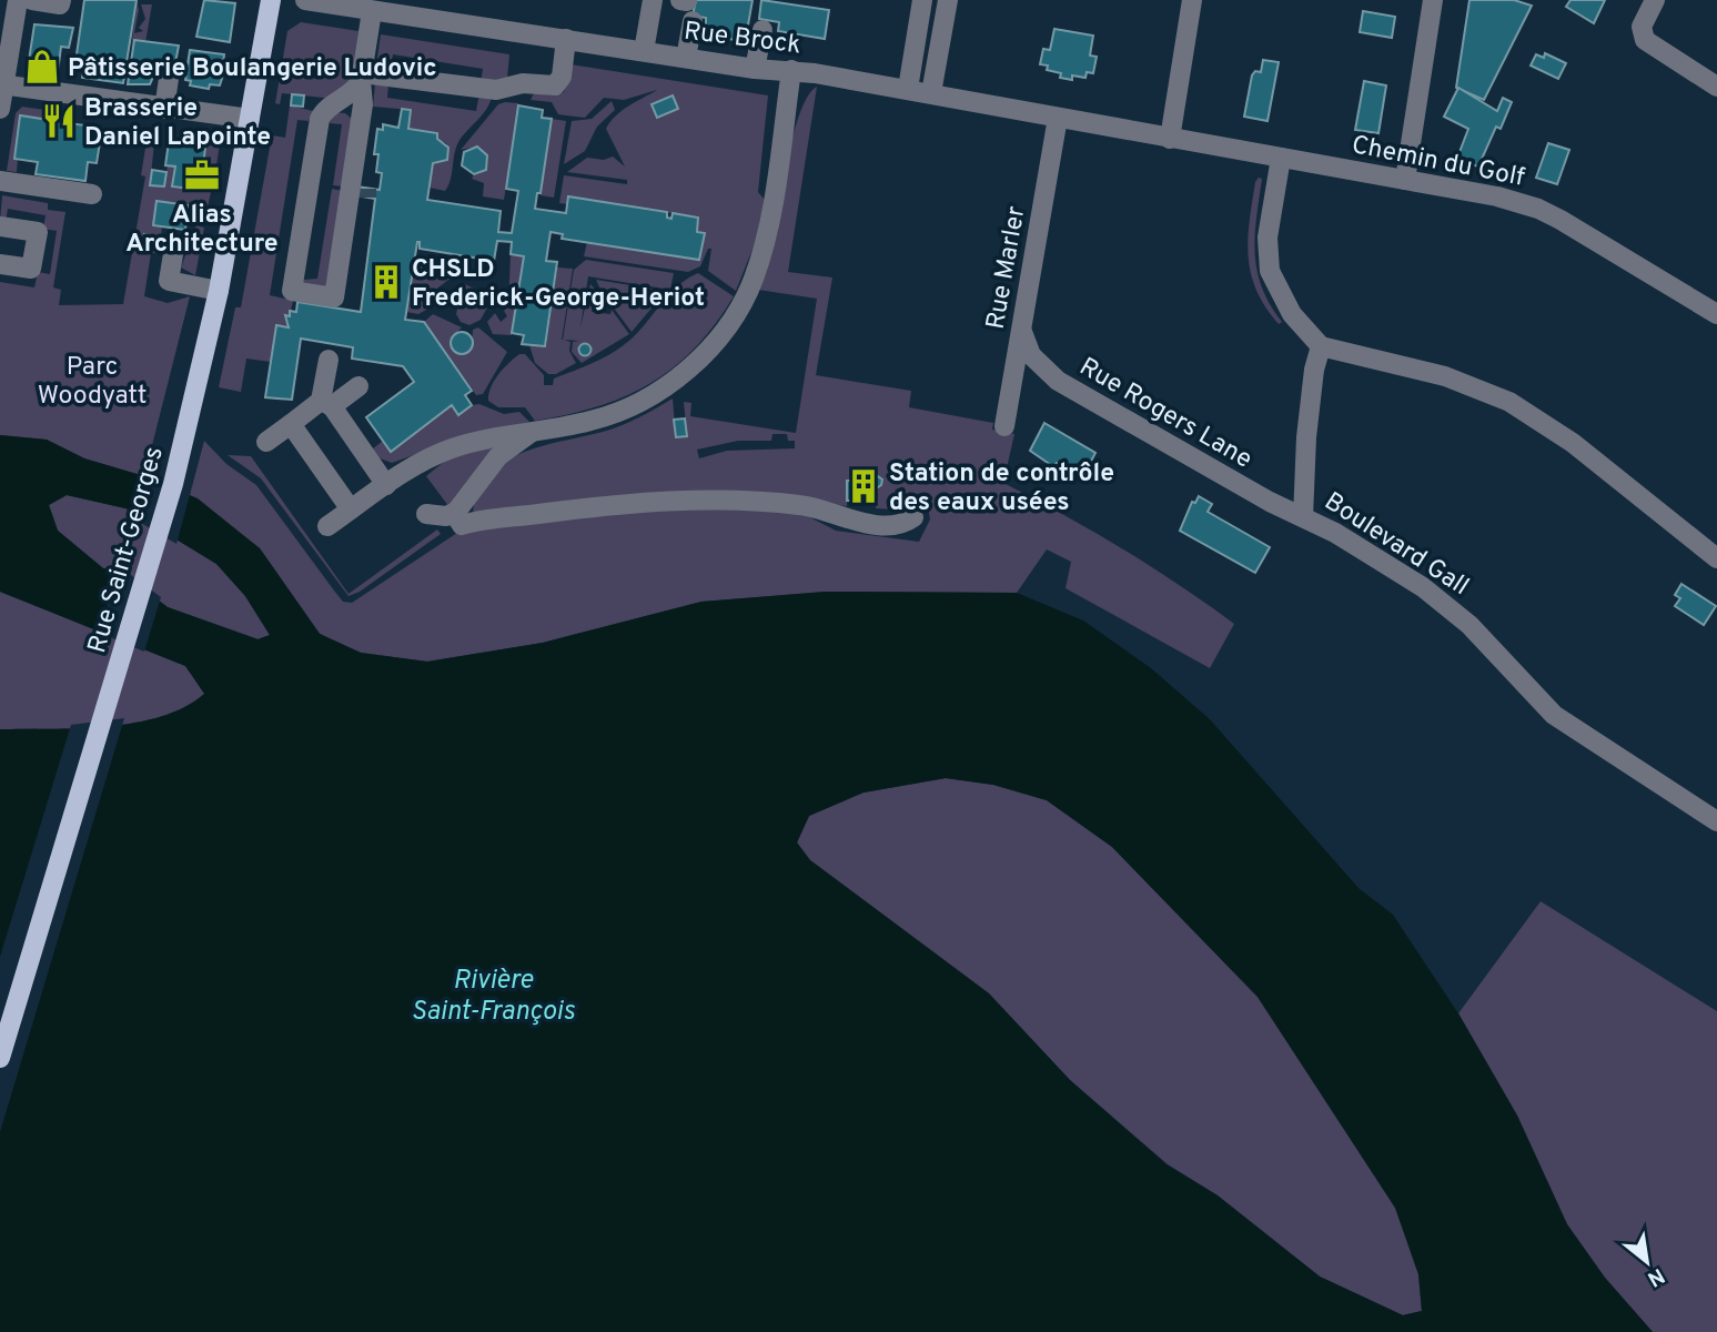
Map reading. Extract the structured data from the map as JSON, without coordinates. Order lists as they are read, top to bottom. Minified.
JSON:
{"streets":{"main road":["Rue Saint-Georges"],"street":["Rue Brock","Chemin du Golf","Rue Marler","Rue Rogers Lane","Boulevard Gall"]},"crossings":[["Rue Brock","Chemin du Golf"],["Rue Brock","Rue Marler"],["Rue Marler","Rue Rogers Lane"],["Rue Rogers Lane","Boulevard Gall"]],"water":["Rivière Saint-François"],"parks":["Parc Woodyatt"],"places":{"shop":["Pâtisserie Boulangerie Ludovic"],"restaurant":["Brasserie Daniel Lapointe"],"office":["Alias Architecture"],"building":["CHSLD Frederick-George-Heriot","Station de contrôle des eaux usées"]},"north":"bottom right"}
